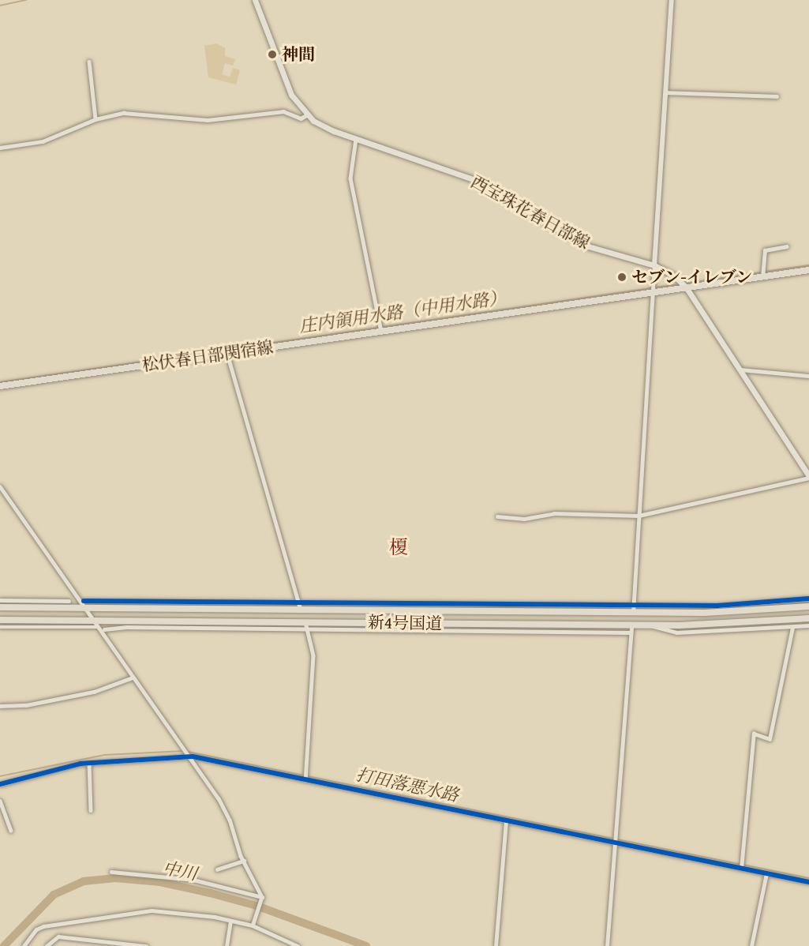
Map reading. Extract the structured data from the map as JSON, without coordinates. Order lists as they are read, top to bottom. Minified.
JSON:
{"streets":{"main road":["西宝珠花春日部線","松伏春日部関宿線","新4号国道"]},"crossings":[["西宝珠花春日部線","松伏春日部関宿線"]],"districts":["榎"],"water":["庄内領用水路（中用水路）","打田落悪水路","中川"],"places":["神間","セブン-イレブン"]}
